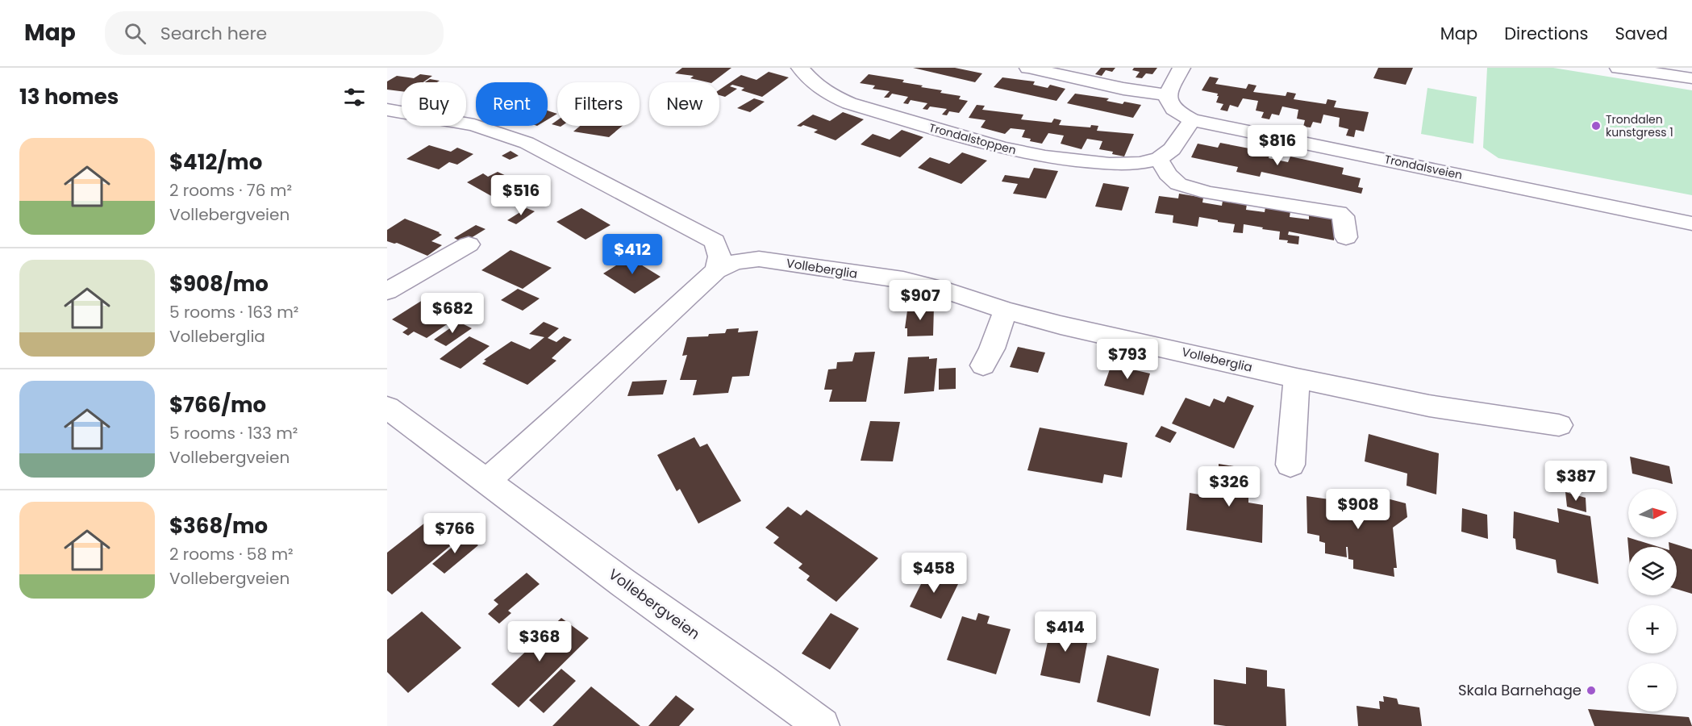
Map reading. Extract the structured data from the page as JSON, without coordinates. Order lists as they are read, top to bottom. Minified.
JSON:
{"streets":{"street":["Trondalstoppen","Trondalsveien","Volleberglia","Vollebergveien"]},"crossings":[["Trondalstoppen","Trondalsveien"]],"places":["Trondalen kunstgress 1","Skala Barnehage"],"north":"right","page":{"header":"Map","search":"Search here","nav":["Map","Directions","Saved"],"heading":"13 homes","chip":["Buy","Rent","Filters","New"],"price":["$816","$516","$412","$907","$682","$793","$387","$326","$908","$766","$458","$414","$368"],"list":[{"name":"$412/mo","note":"2 rooms · 76 m² · Vollebergveien"},{"name":"$908/mo","note":"5 rooms · 163 m² · Volleberglia"},{"name":"$766/mo","note":"5 rooms · 133 m² · Vollebergveien"},{"name":"$368/mo","note":"2 rooms · 58 m² · Vollebergveien"}],"map_buttons":["+","−"]}}
